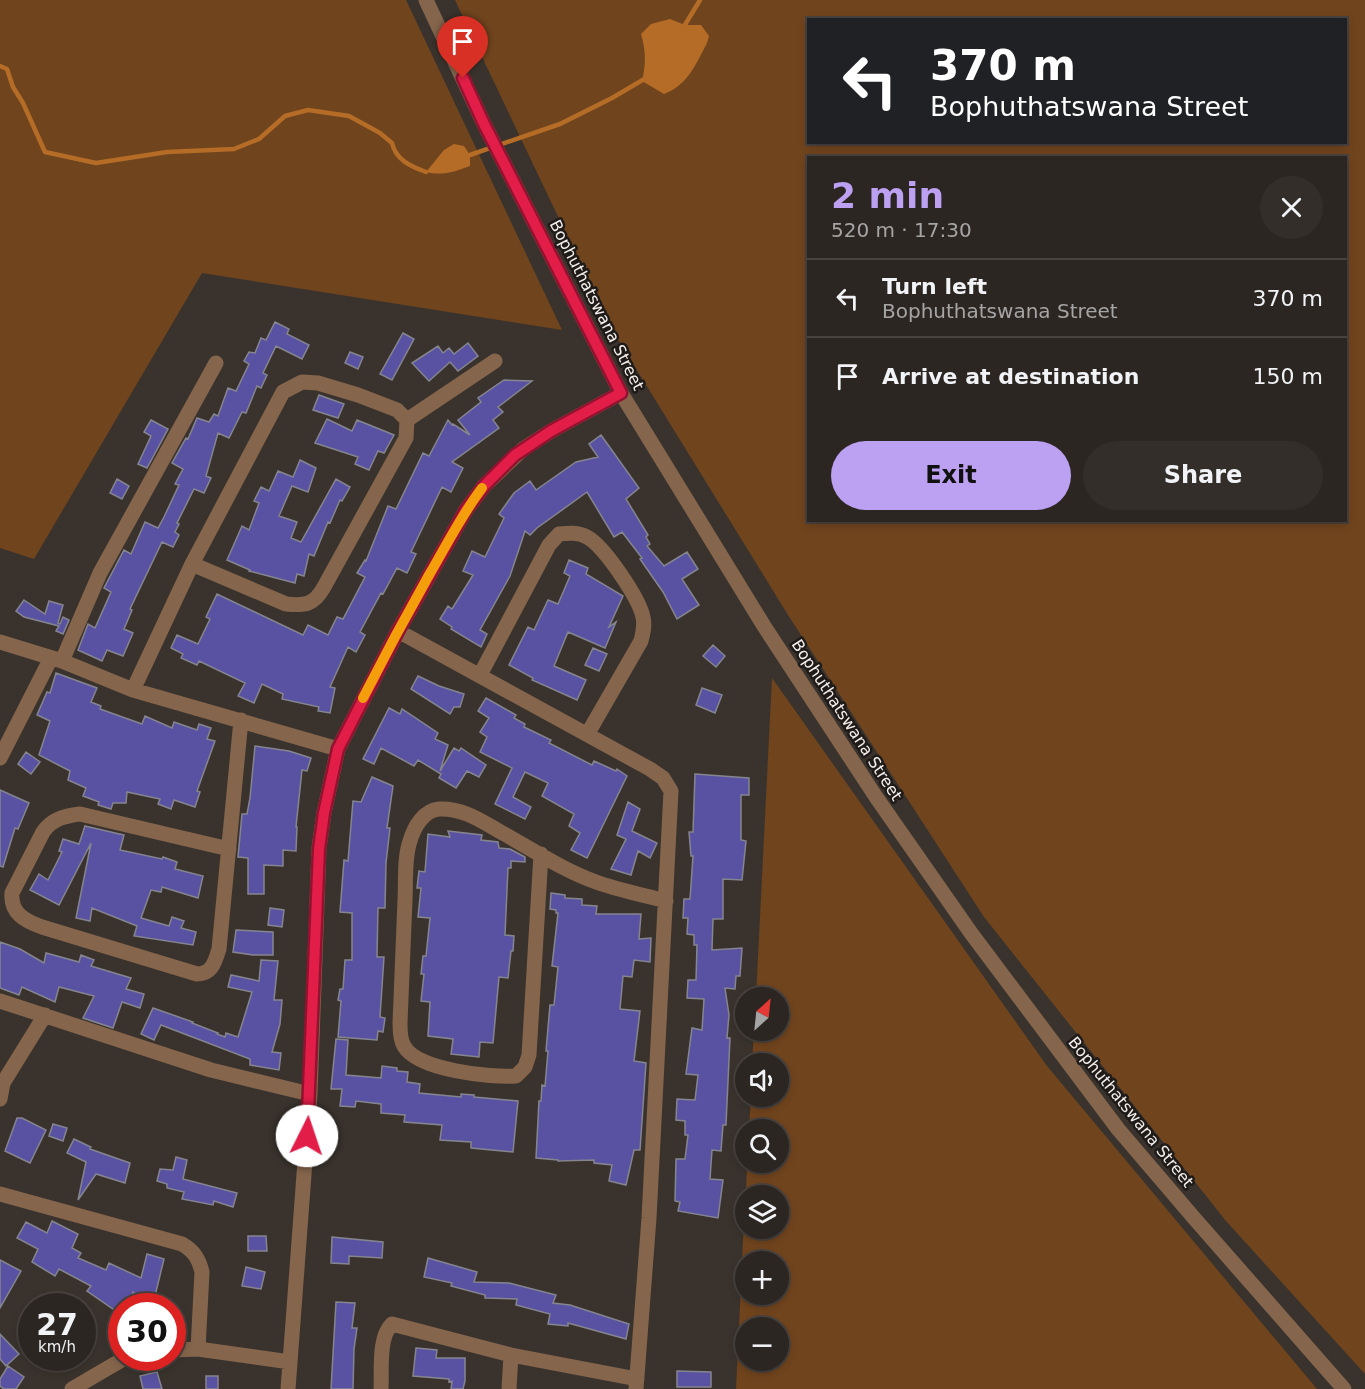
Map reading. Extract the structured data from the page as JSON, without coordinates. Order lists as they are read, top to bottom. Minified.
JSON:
{"streets":{"street":["Bophuthatswana Street"]},"north":"top right","page":{"turn":["370 m","Bophuthatswana Street"],"heading":["2 min","520 m · 17:30"],"list":[{"name":"Turn left","note":"Bophuthatswana Street","value":"370 m"},{"name":"Arrive at destination","value":"150 m"}],"buttons":["Exit","Share"],"map_buttons":["+","−"],"speed":"27 km/h","limit":"30"}}
